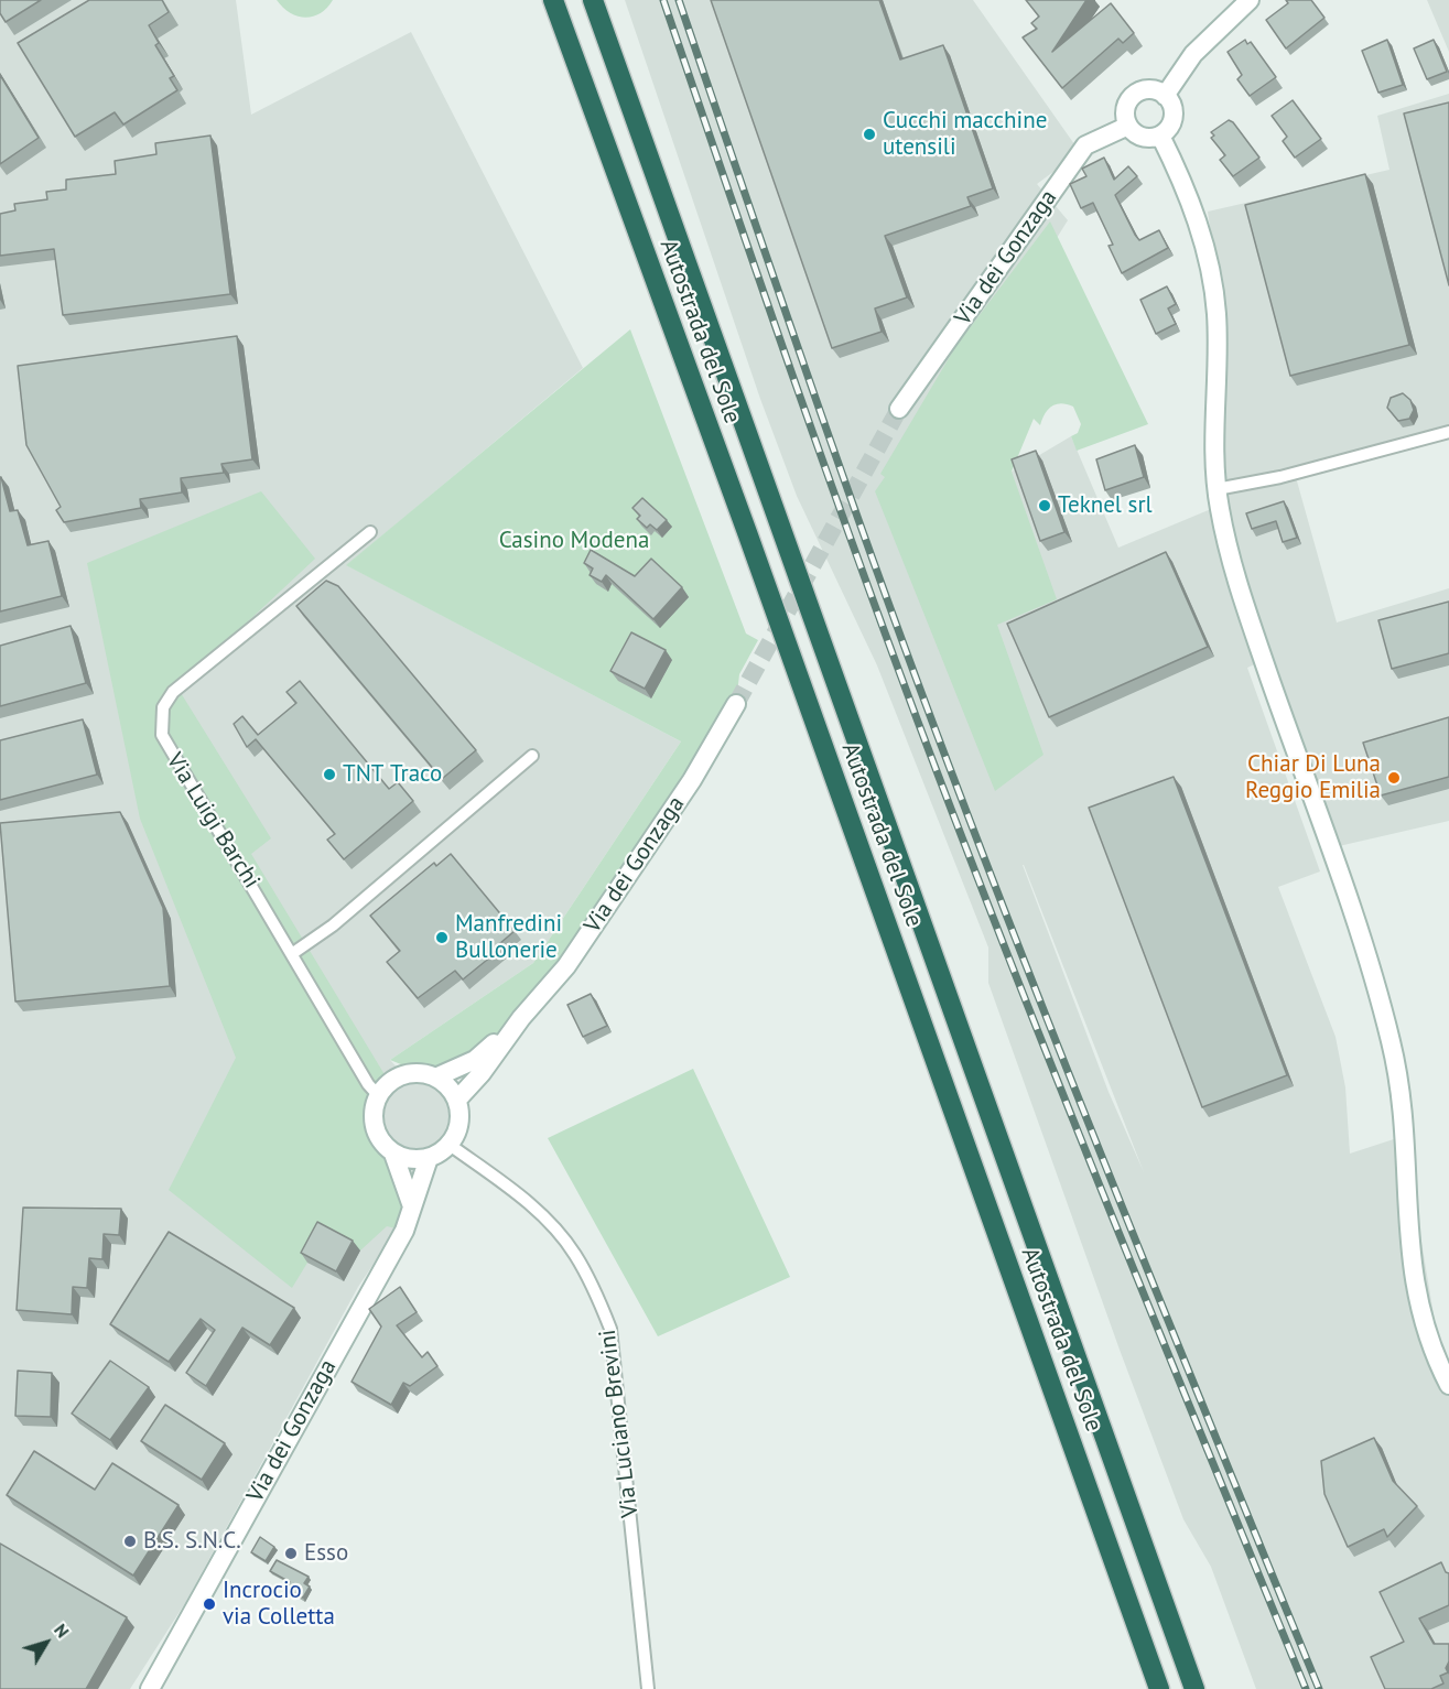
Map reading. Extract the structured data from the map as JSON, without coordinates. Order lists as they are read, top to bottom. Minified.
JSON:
{"streets":{"highway":["Autostrada del Sole"],"main road":["Via dei Gonzaga"],"street":["Via Luigi Barchi","Via Luciano Brevini"]},"crossings":[["Via dei Gonzaga","Via Luigi Barchi"],["Via dei Gonzaga","Via Luciano Brevini"],["Via Luigi Barchi","Via Luciano Brevini"]],"parks":["Casino Modena"],"places":["Cucchi macchine utensili","Teknel srl","TNT Traco","Chiar Di Luna Reggio Emilia","Manfredini Bullonerie","B.S. S.N.C.","Esso","Incrocio via Colletta"],"north":"top right"}
